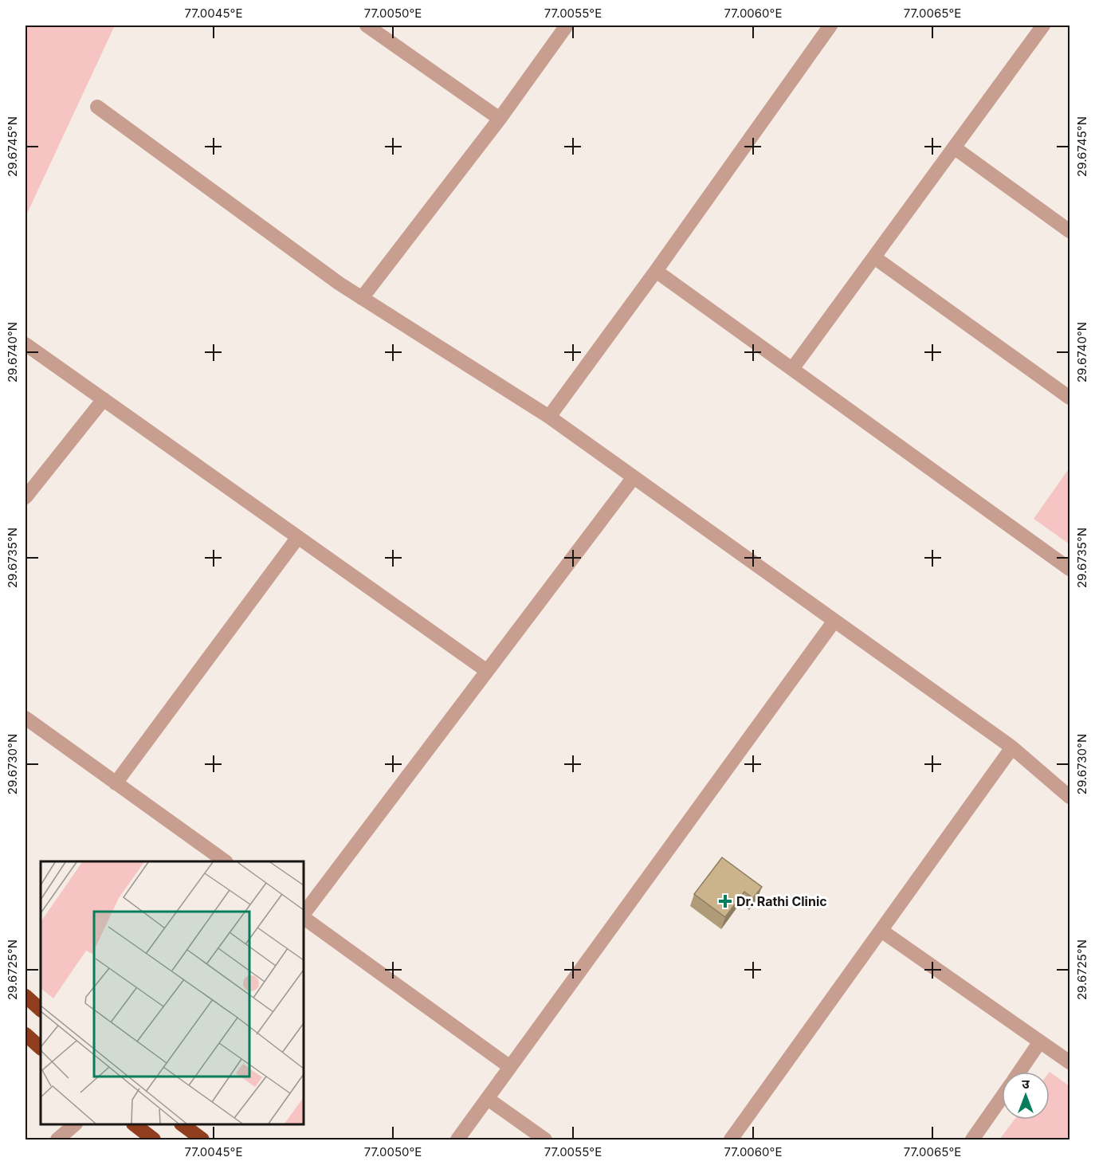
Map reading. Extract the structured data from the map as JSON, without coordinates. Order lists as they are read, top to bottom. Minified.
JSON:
{"places":{"health":["Dr. Rathi Clinic"]},"north":"top","coordinates":["77.0045°E","77.0050°E","77.0055°E","77.0060°E","77.0065°E","29.6745°N","29.6740°N","29.6735°N","29.6730°N","29.6725°N"]}
